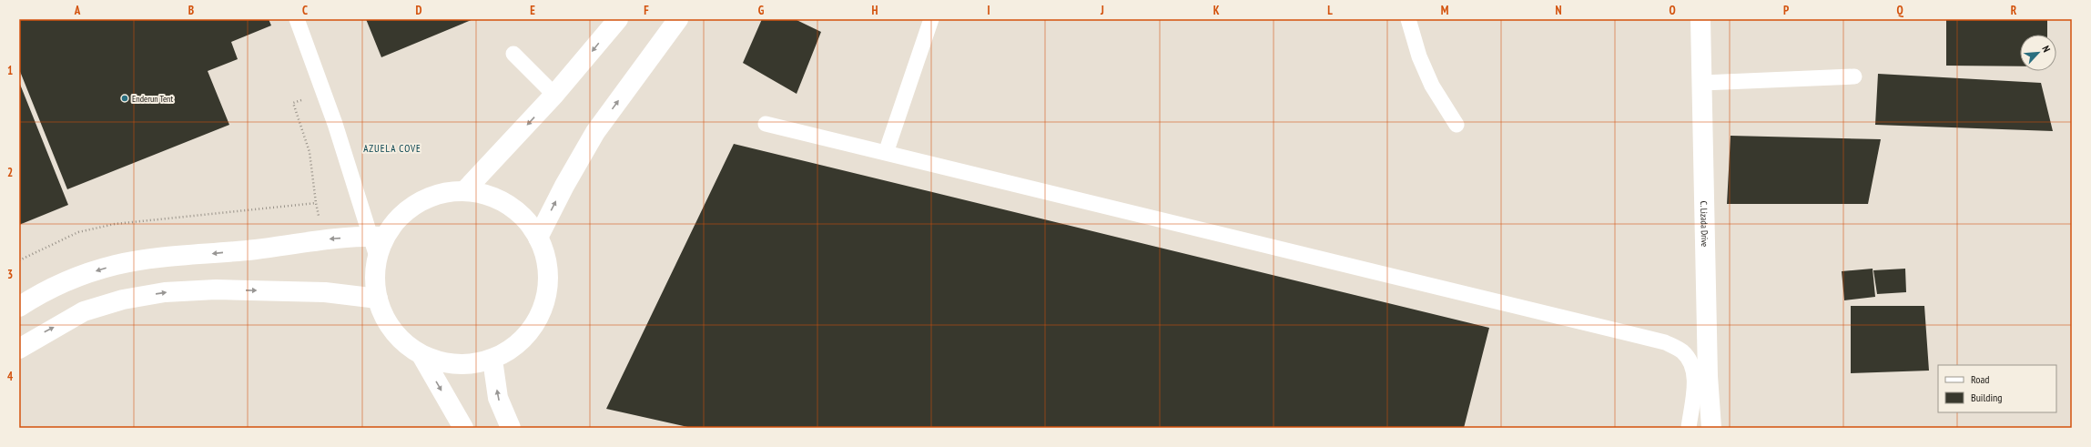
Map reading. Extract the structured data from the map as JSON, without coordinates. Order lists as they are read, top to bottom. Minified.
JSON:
{"streets":{"street":["C. Lizada Drive"]},"districts":["AZUELA COVE"],"places":["Enderun Tent"],"legend":["Road","Building"],"north":"top right","grid":{"columns":["A","B","C","D","E","F","G","H","I","J","K","L","M","N","O","P","Q","R"],"rows":["1","2","3","4"]}}
